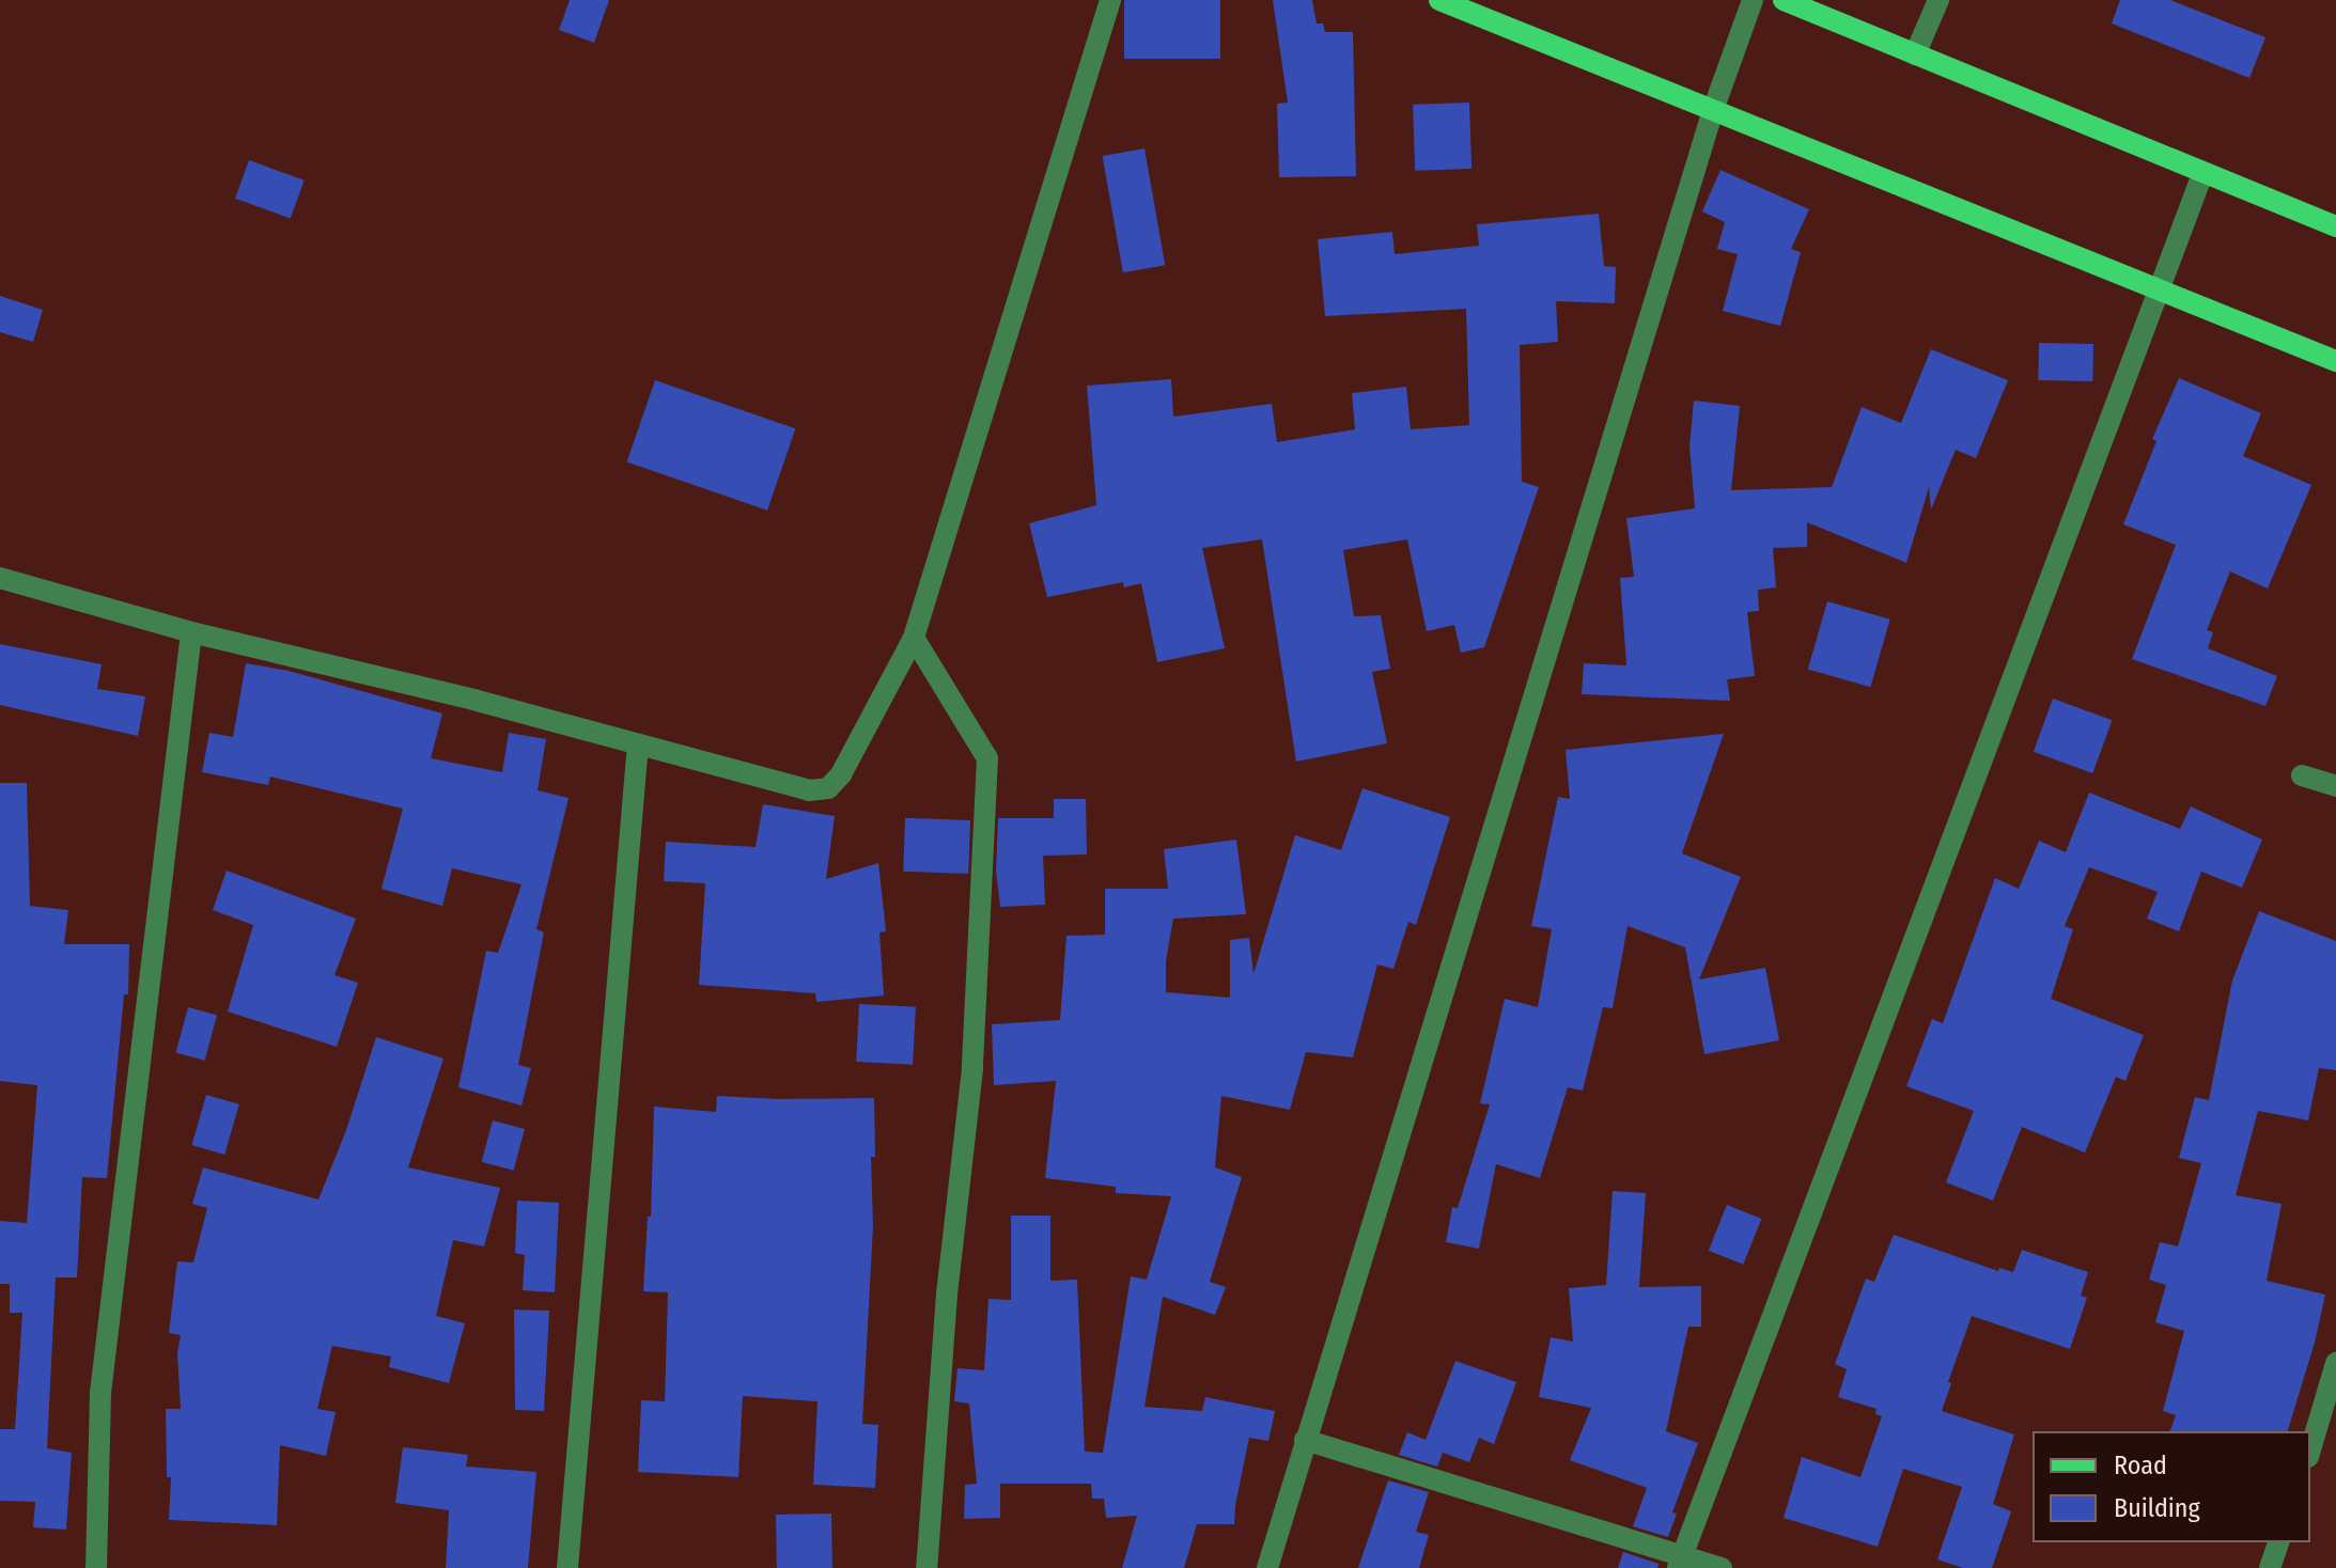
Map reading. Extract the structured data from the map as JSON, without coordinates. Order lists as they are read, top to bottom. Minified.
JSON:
{"legend":["Road","Building"]}
